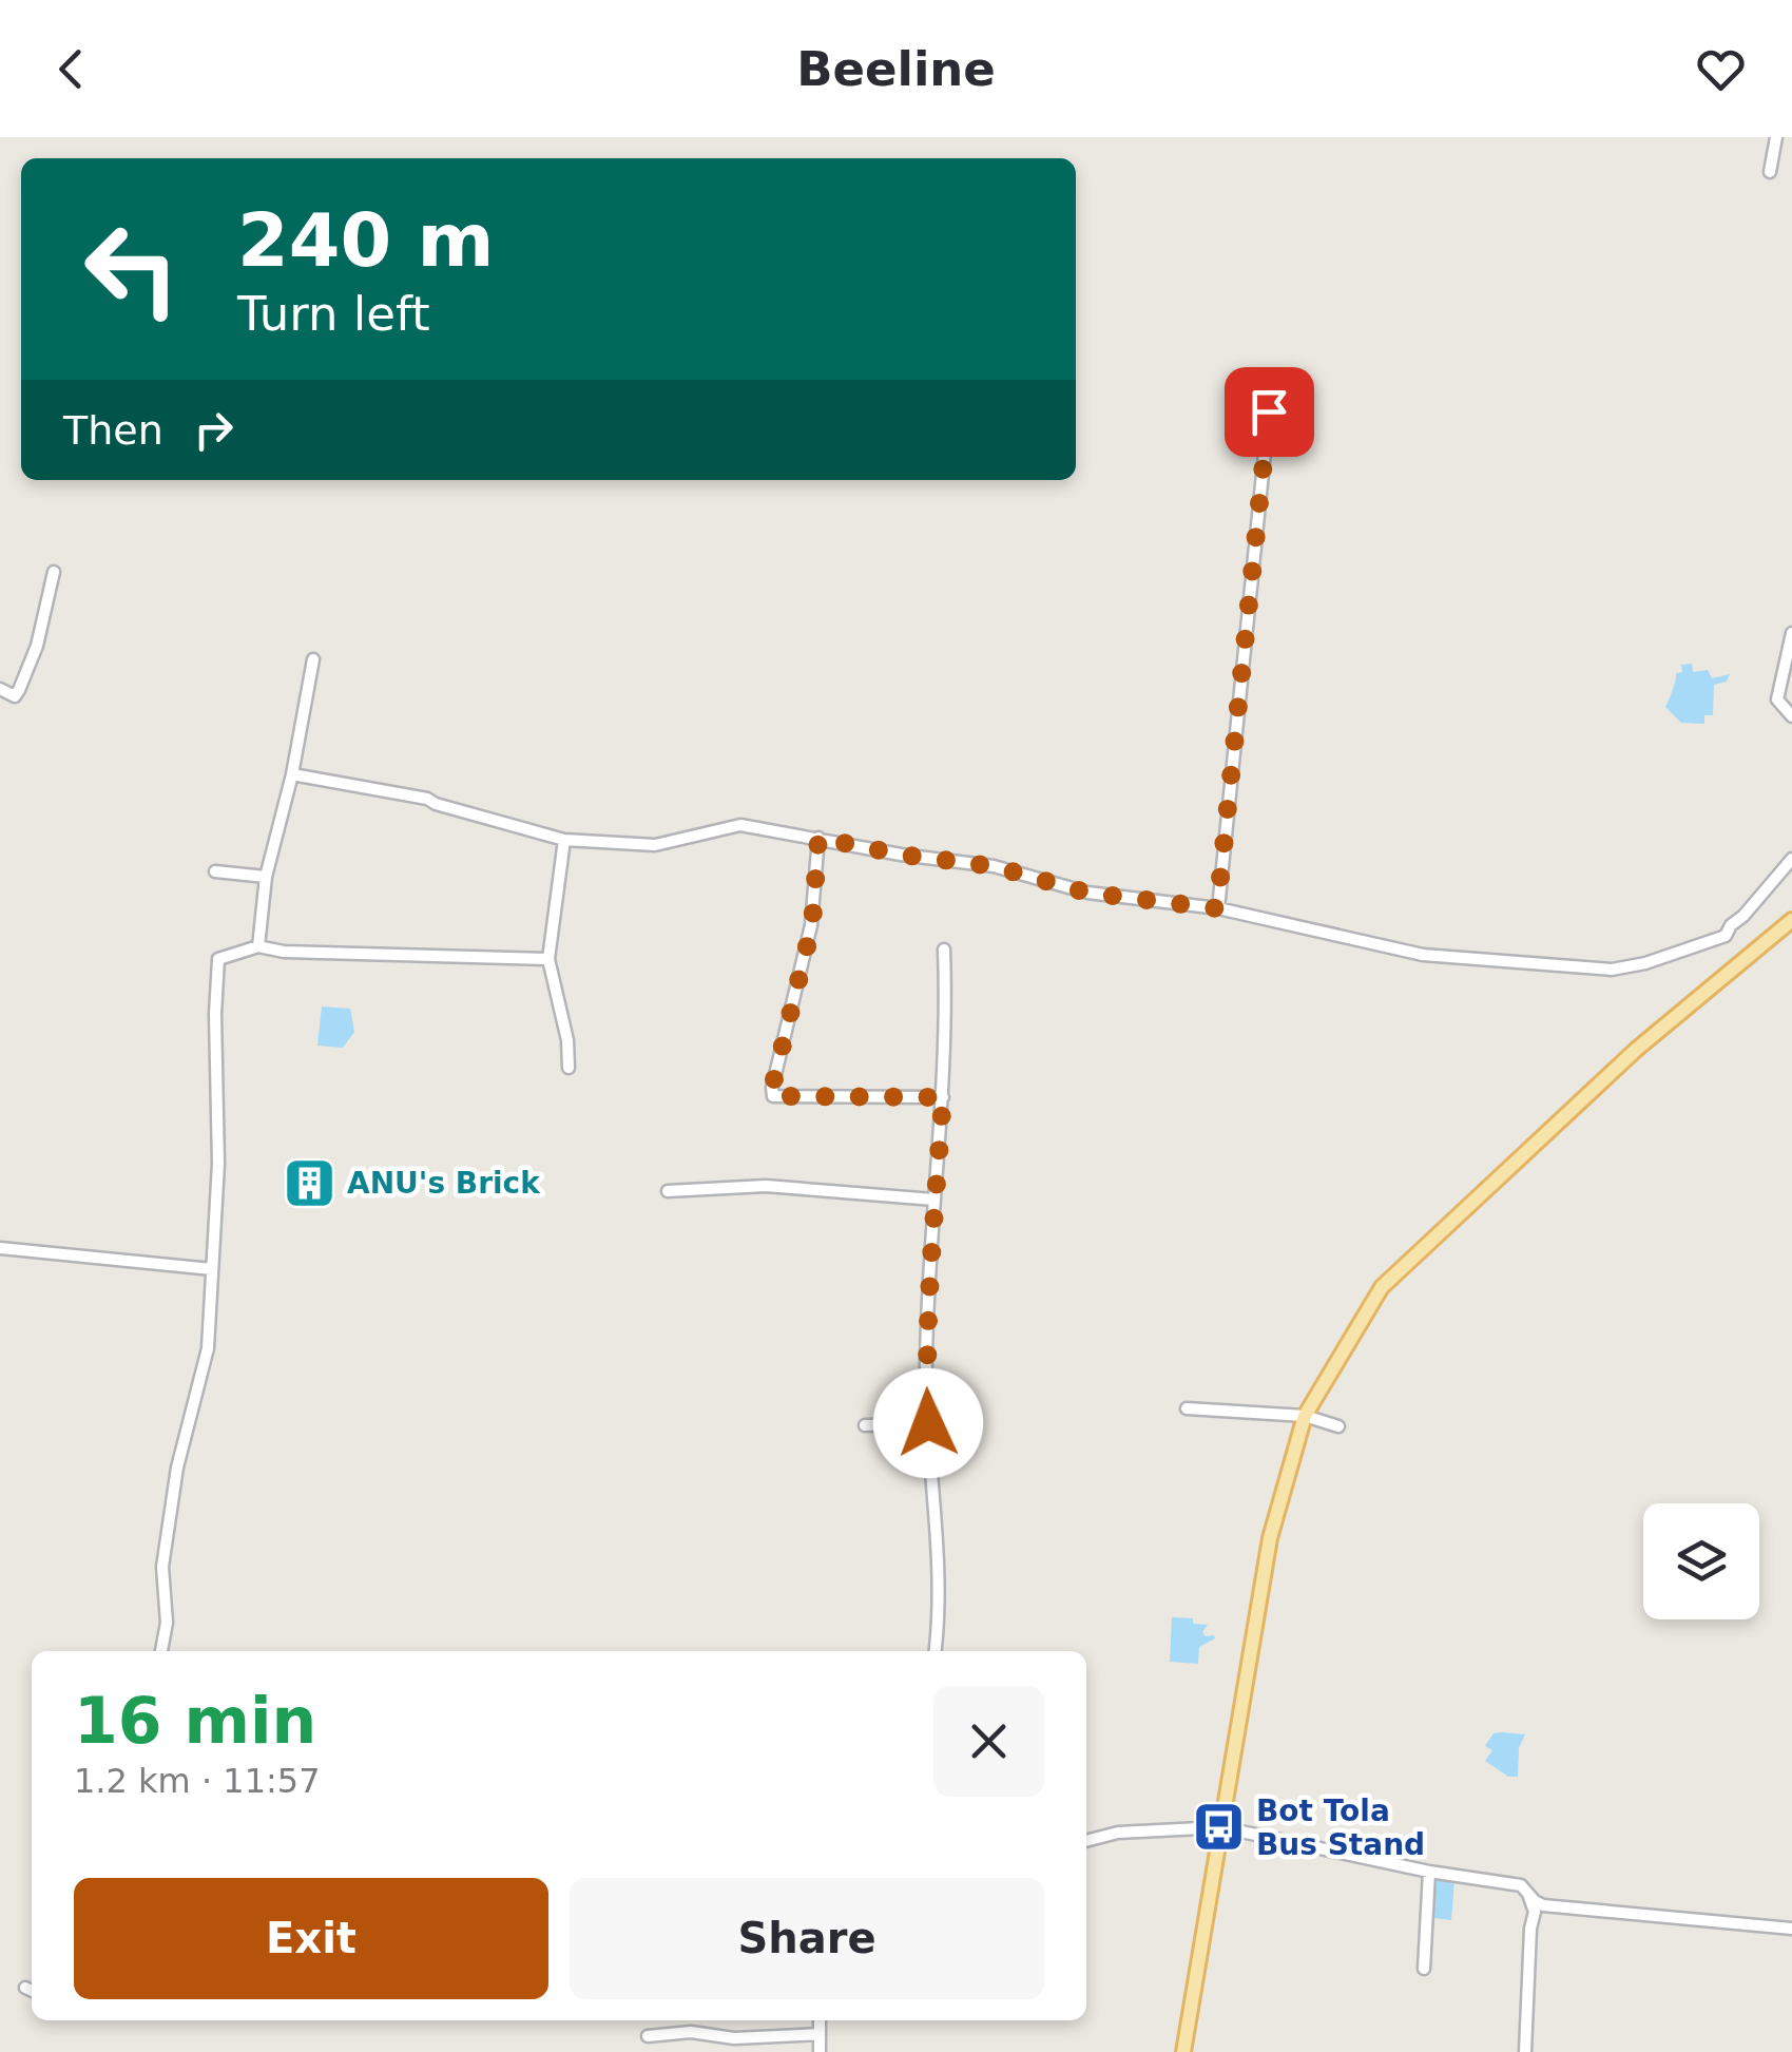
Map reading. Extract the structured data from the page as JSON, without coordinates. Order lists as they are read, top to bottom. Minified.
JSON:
{"places":{"building":["ANU's Brick"],"bus stop":["Bot Tola Bus Stand"]},"page":{"header":"Beeline","turn":["240 m","Turn left"],"then":"Then","heading":["16 min","1.2 km · 11:57"],"buttons":["Exit","Share"]}}
